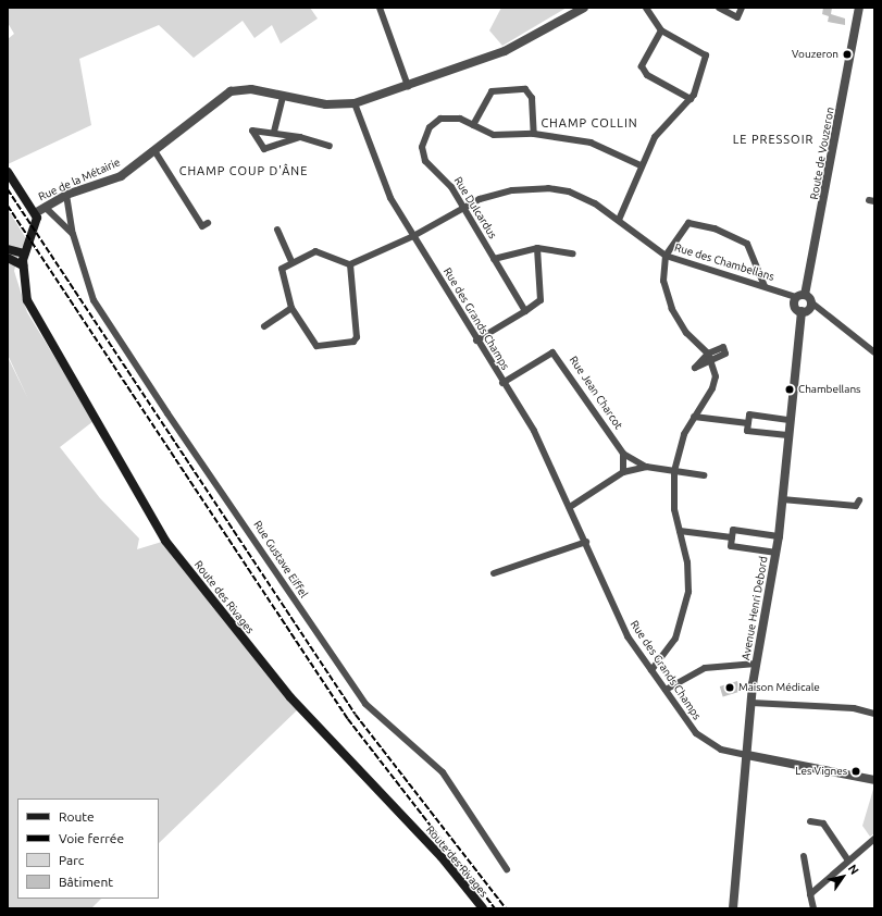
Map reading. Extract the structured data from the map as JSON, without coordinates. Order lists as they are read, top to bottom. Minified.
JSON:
{"streets":{"main road":["Route des Rivages"],"street":["Route de Vouzeron","Rue de la Métairie","Rue Dulcardus","Rue des Chambellans","Rue des Grands Champs","Rue Jean Charcot","Rue Gustave Eiffel","Avenue Henri Debord"]},"crossings":[["Route de Vouzeron","Rue des Chambellans"],["Rue de la Métairie","Rue des Grands Champs"],["Rue de la Métairie","Rue Gustave Eiffel"],["Rue de la Métairie","Route des Rivages"],["Rue Dulcardus","Rue des Chambellans"],["Rue des Chambellans","Rue des Grands Champs"],["Rue des Grands Champs","Rue Jean Charcot"],["Rue des Grands Champs","Avenue Henri Debord"]],"districts":["CHAMP COLLIN","LE PRESSOIR","CHAMP COUP D'ÂNE"],"places":["Vouzeron","Chambellans","Maison Médicale","Les Vignes"],"legend":["Route","Voie ferrée","Parc","Bâtiment"],"north":"top right"}
